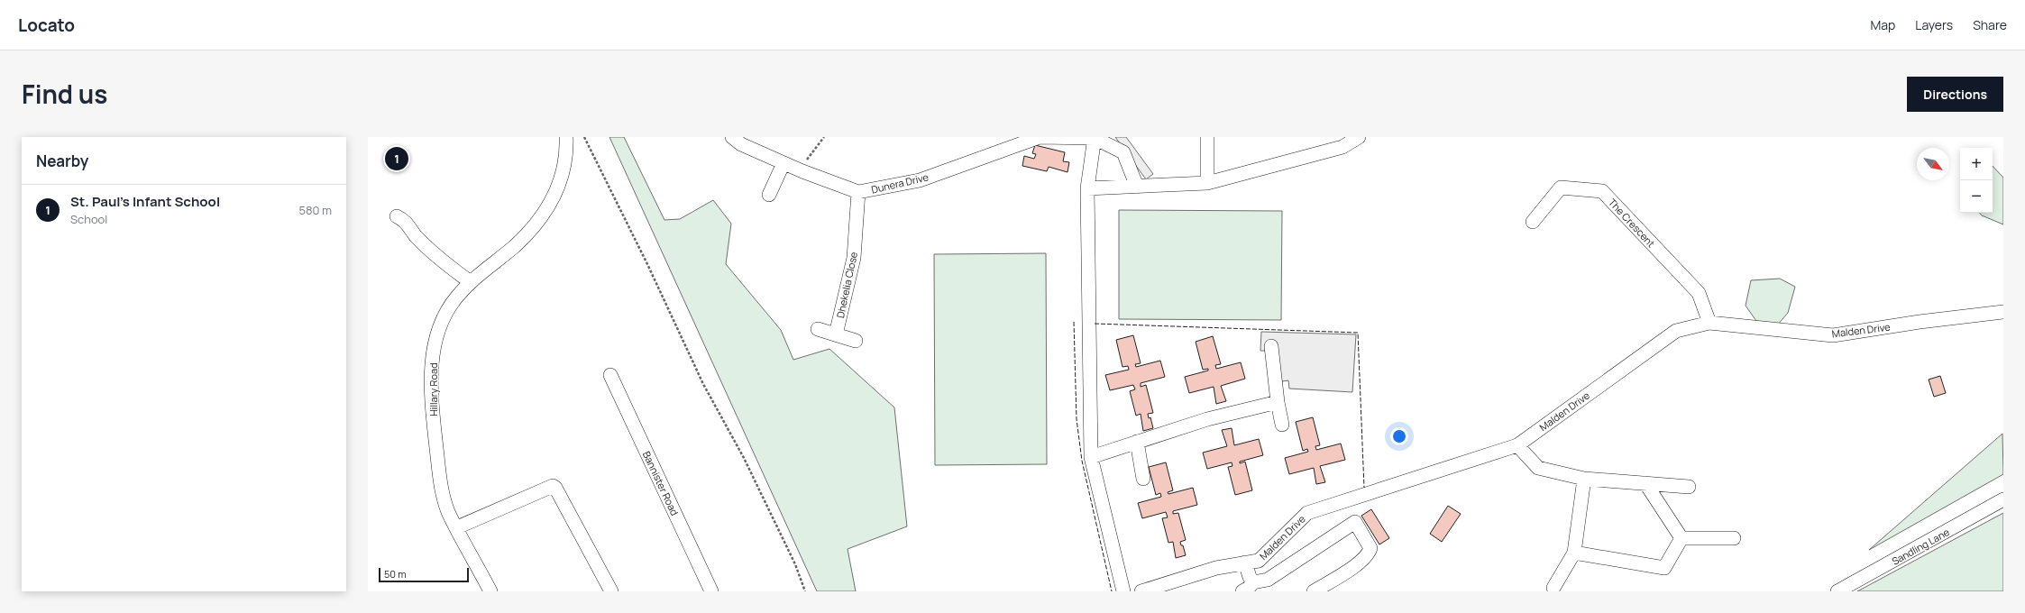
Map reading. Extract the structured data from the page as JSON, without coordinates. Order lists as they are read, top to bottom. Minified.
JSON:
{"streets":{"street":["Dunera Drive","The Crescent","Dhekelia Close","Malden Drive","Hillary Road","Bannister Road","Sandling Lane"]},"crossings":[["Dunera Drive","Dhekelia Close"],["The Crescent","Malden Drive"]],"scale_bar":"50 m","north":"bottom right","page":{"header":"Locato","nav":["Map","Layers","Share"],"title":"Find us","buttons":"Directions","heading":"Nearby","pins":"1","map_buttons":["+","−"],"list":[{"mark":"1","name":"St. Paul's Infant School","note":"School","value":"580 m"}],"scale":"50 m"}}
